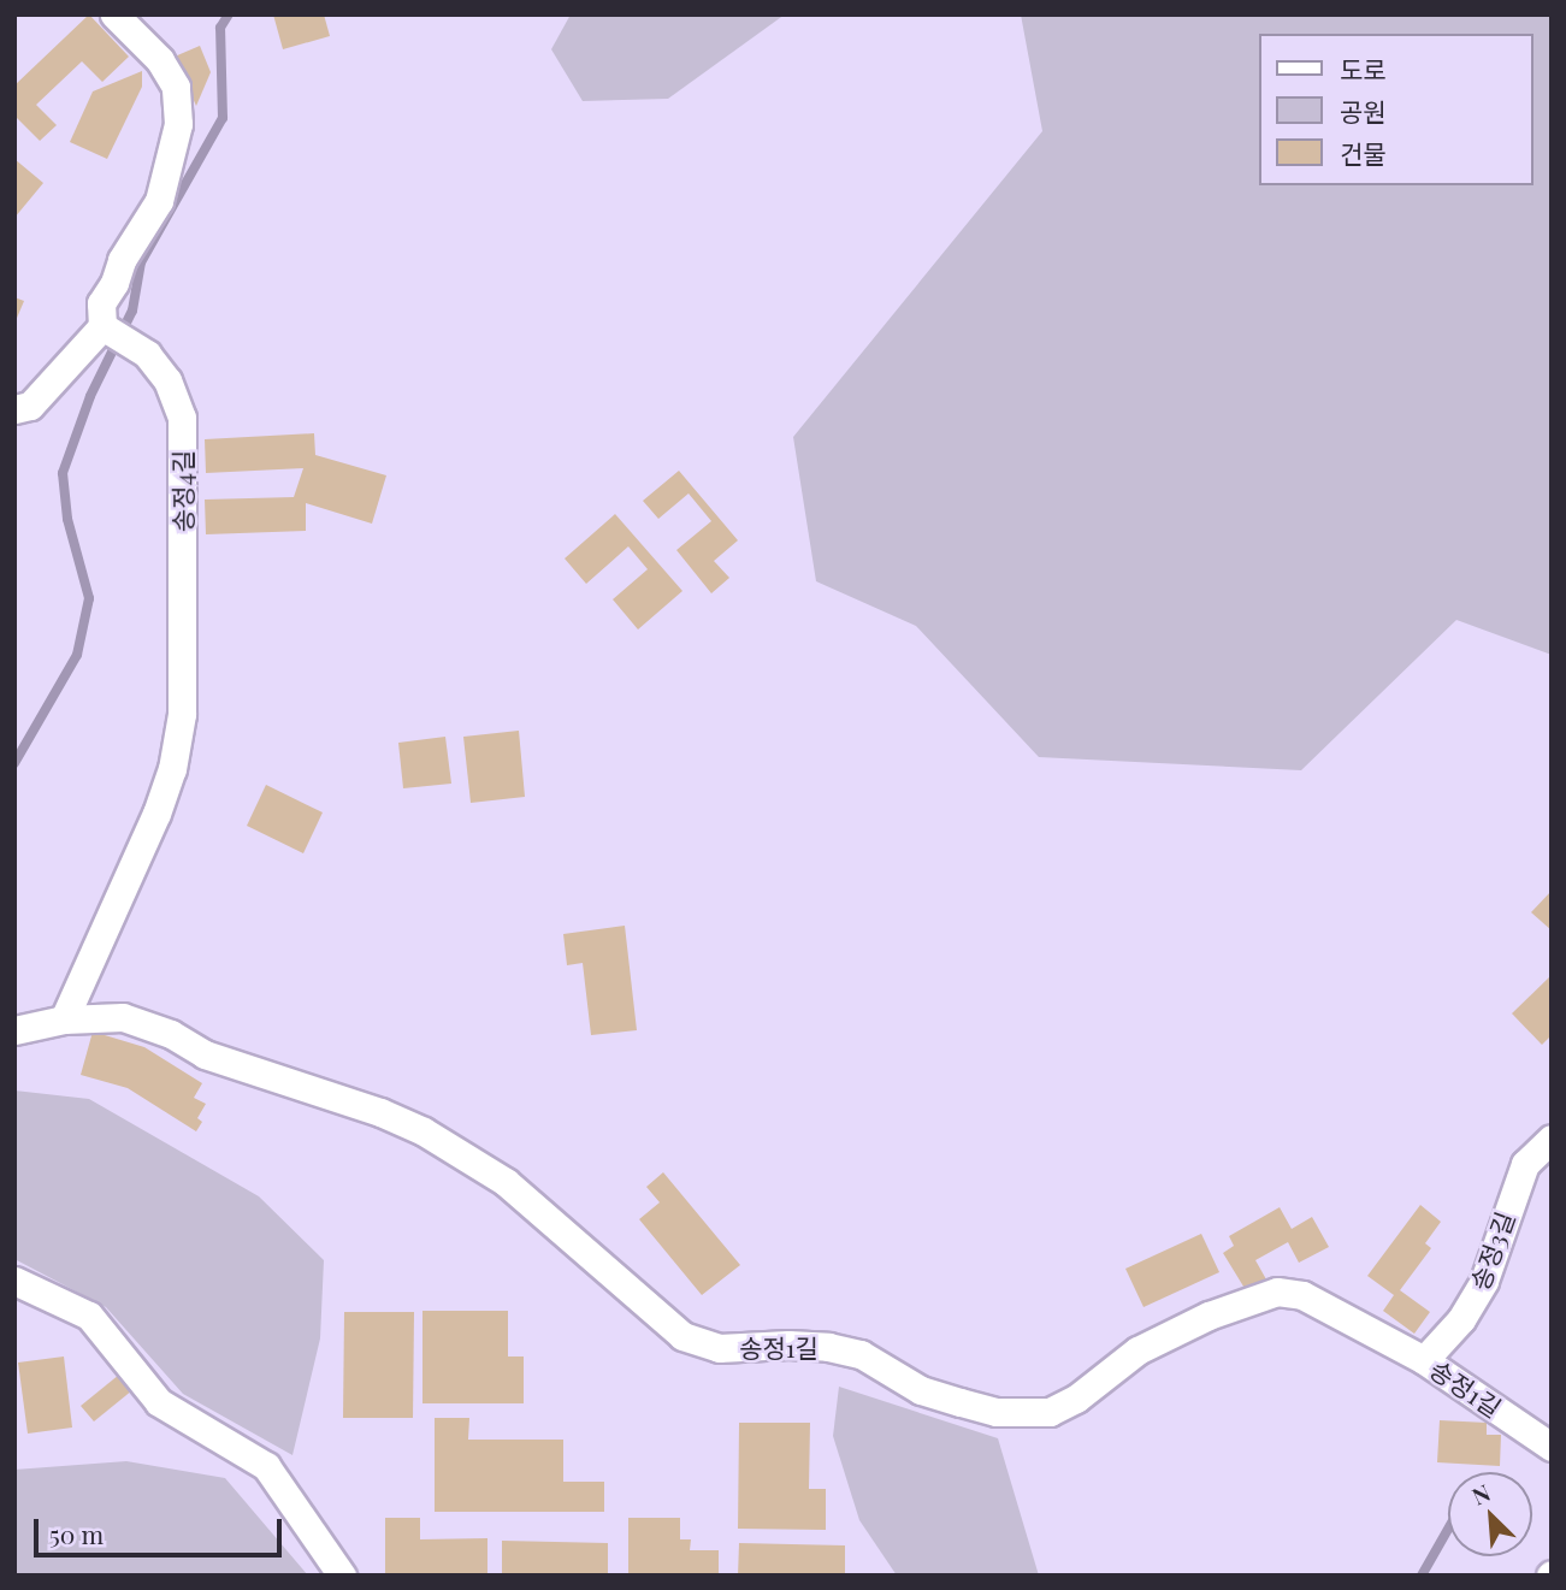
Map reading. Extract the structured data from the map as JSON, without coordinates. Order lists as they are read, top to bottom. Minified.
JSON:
{"streets":{"street":["송정4길","송정3길","송정1길"]},"crossings":[["송정4길","송정1길"],["송정3길","송정1길"]],"legend":["도로","공원","건물"],"scale_bar":"50 m","north":"top left"}
